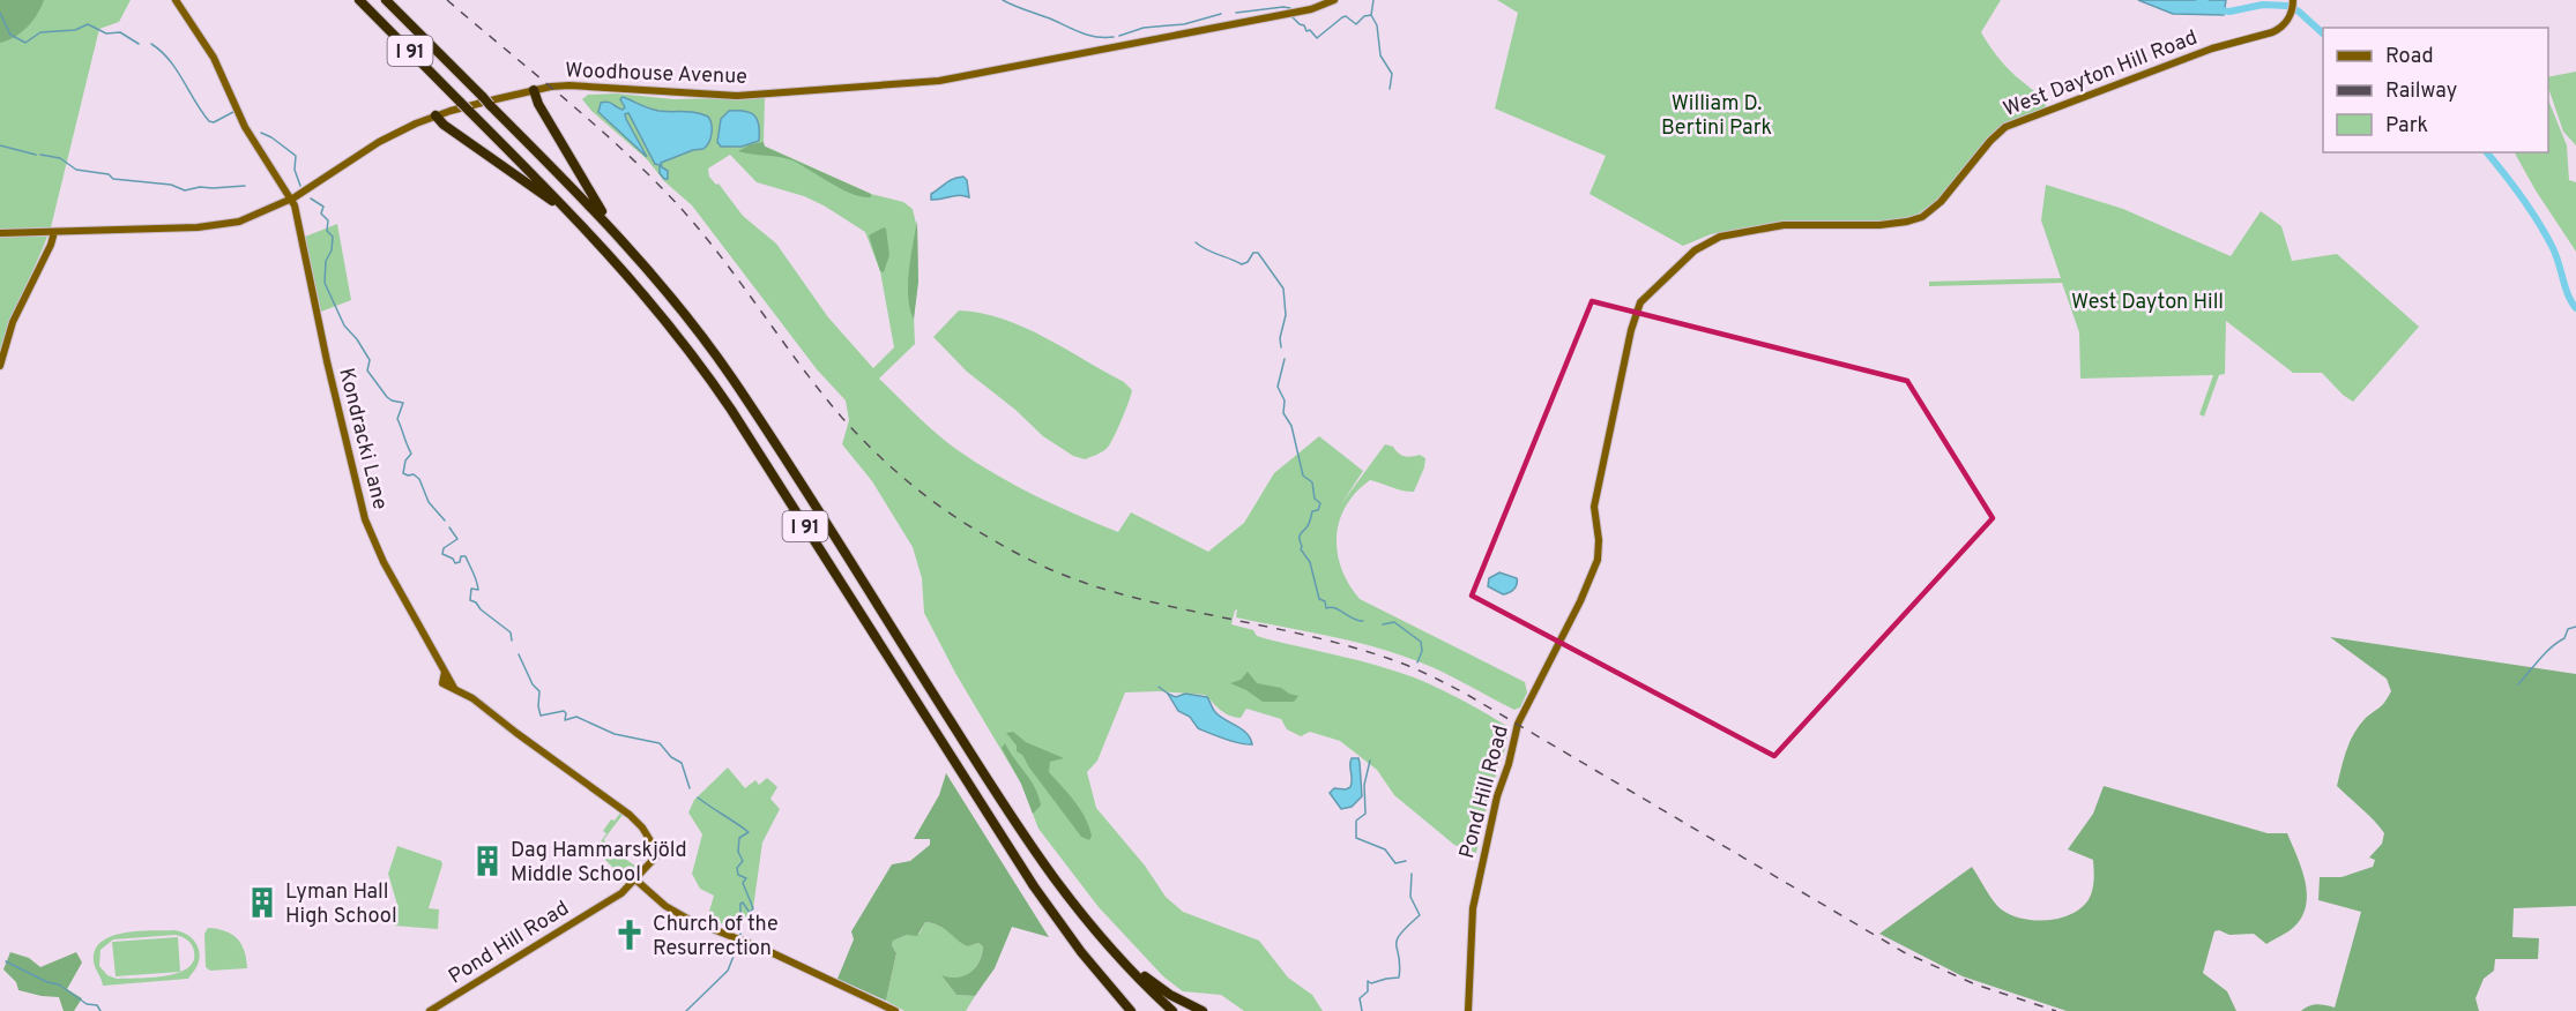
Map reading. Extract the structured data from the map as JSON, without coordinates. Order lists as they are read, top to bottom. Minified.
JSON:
{"streets":{"highway":["I 91"],"main road":["Woodhouse Avenue","West Dayton Hill Road","Kondracki Lane","Pond Hill Road"]},"crossings":[["Woodhouse Avenue","Kondracki Lane"],["West Dayton Hill Road","Pond Hill Road"],["Kondracki Lane","Pond Hill Road"]],"parks":["William D. Bertini Park","West Dayton Hill"],"places":{"building":["Dag Hammarskjöld Middle School","Lyman Hall High School"],"church":["Church of the Resurrection"]},"legend":["Road","Railway","Park"]}
